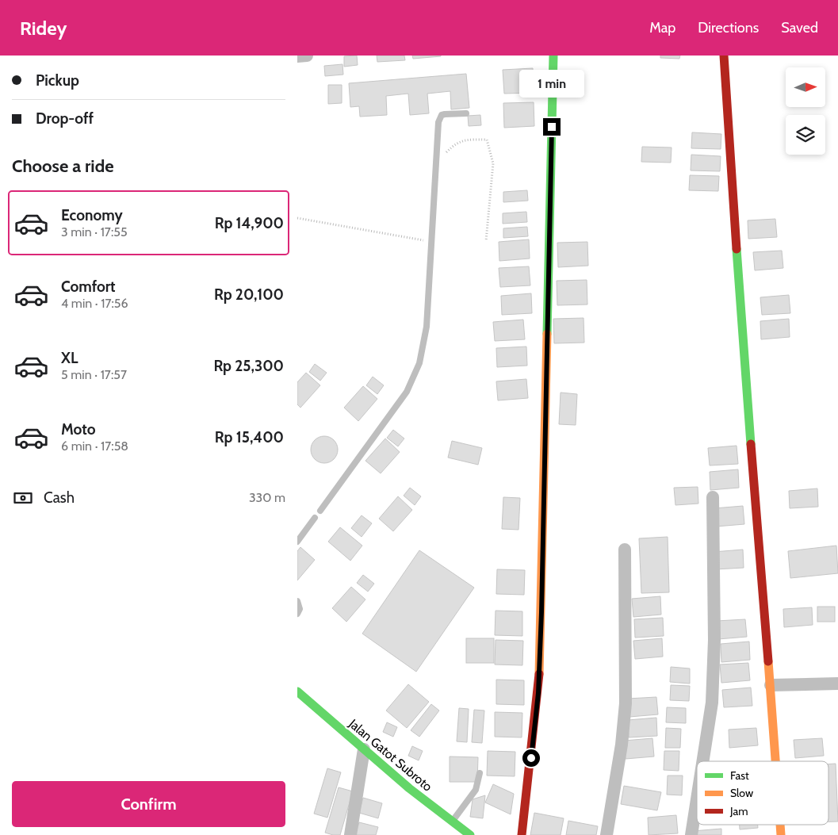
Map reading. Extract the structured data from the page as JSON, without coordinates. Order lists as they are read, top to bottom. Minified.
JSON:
{"streets":{"street":["Jalan Gatot Subroto"]},"legend":["Fast","Slow","Jam"],"north":"right","page":{"header":"Ridey","nav":["Map","Directions","Saved"],"banner":["Pickup","Drop-off"],"bubble":"1 min","heading":"Choose a ride","list":[{"name":"Economy","note":"3 min · 17:55","value":"Rp 14,900"},{"name":"Comfort","note":"4 min · 17:56","value":"Rp 20,100"},{"name":"XL","note":"5 min · 17:57","value":"Rp 25,300"},{"name":"Moto","note":"6 min · 17:58","value":"Rp 15,400"}],"pay":["Cash","330 m"],"buttons":"Confirm"}}
